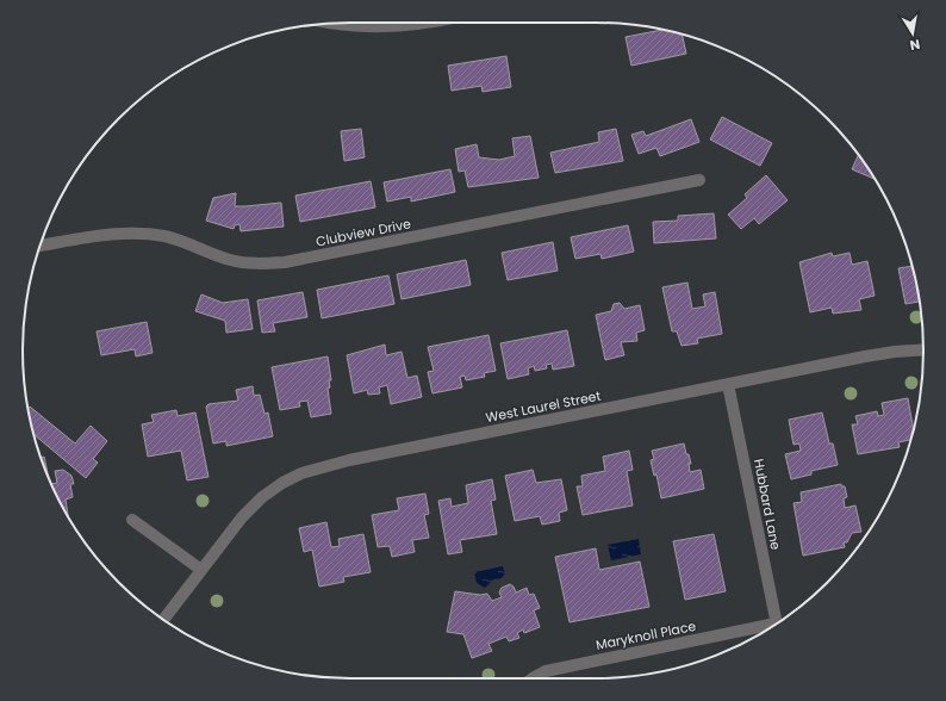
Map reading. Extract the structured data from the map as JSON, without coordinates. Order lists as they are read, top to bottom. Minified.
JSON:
{"streets":{"street":["Clubview Drive","West Laurel Street","Hubbard Lane","Maryknoll Place"]},"crossings":[["West Laurel Street","Hubbard Lane"]],"north":"bottom"}
